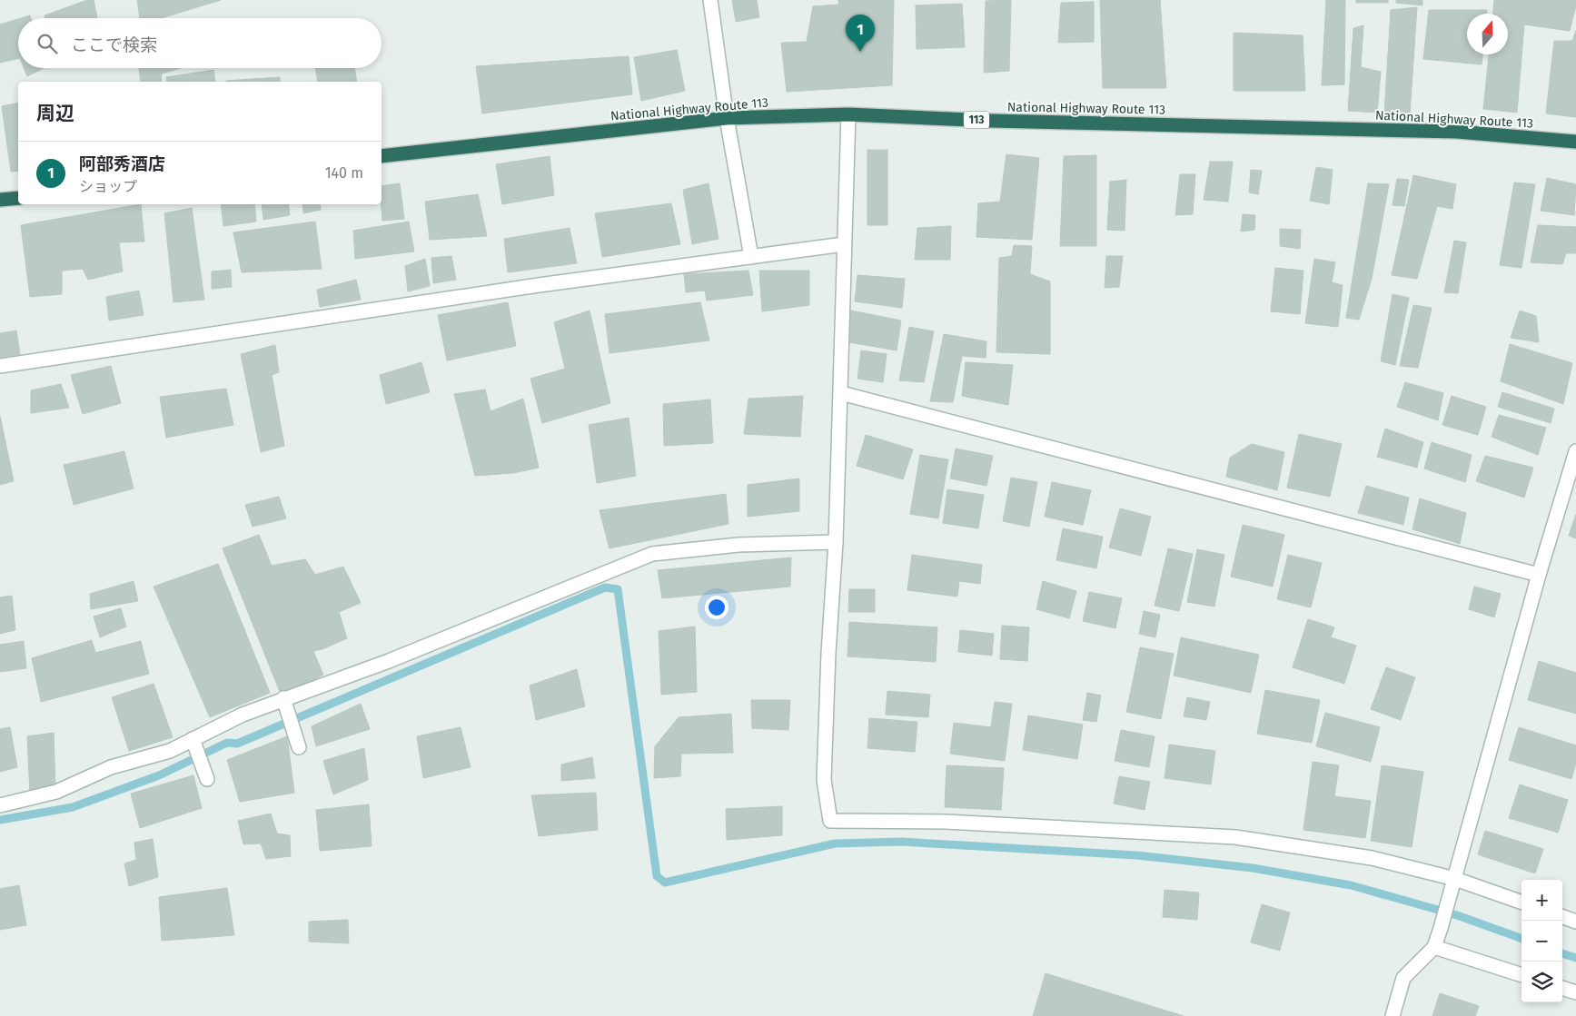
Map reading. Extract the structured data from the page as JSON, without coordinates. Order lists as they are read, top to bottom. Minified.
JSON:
{"streets":{"highway":["National Highway Route 113","113"]},"north":"top","page":{"pins":"1","search":"ここで検索","heading":"周辺","list":[{"mark":"1","name":"阿部秀酒店","note":"ショップ","value":"140 m"}],"map_buttons":["+","−"]}}
